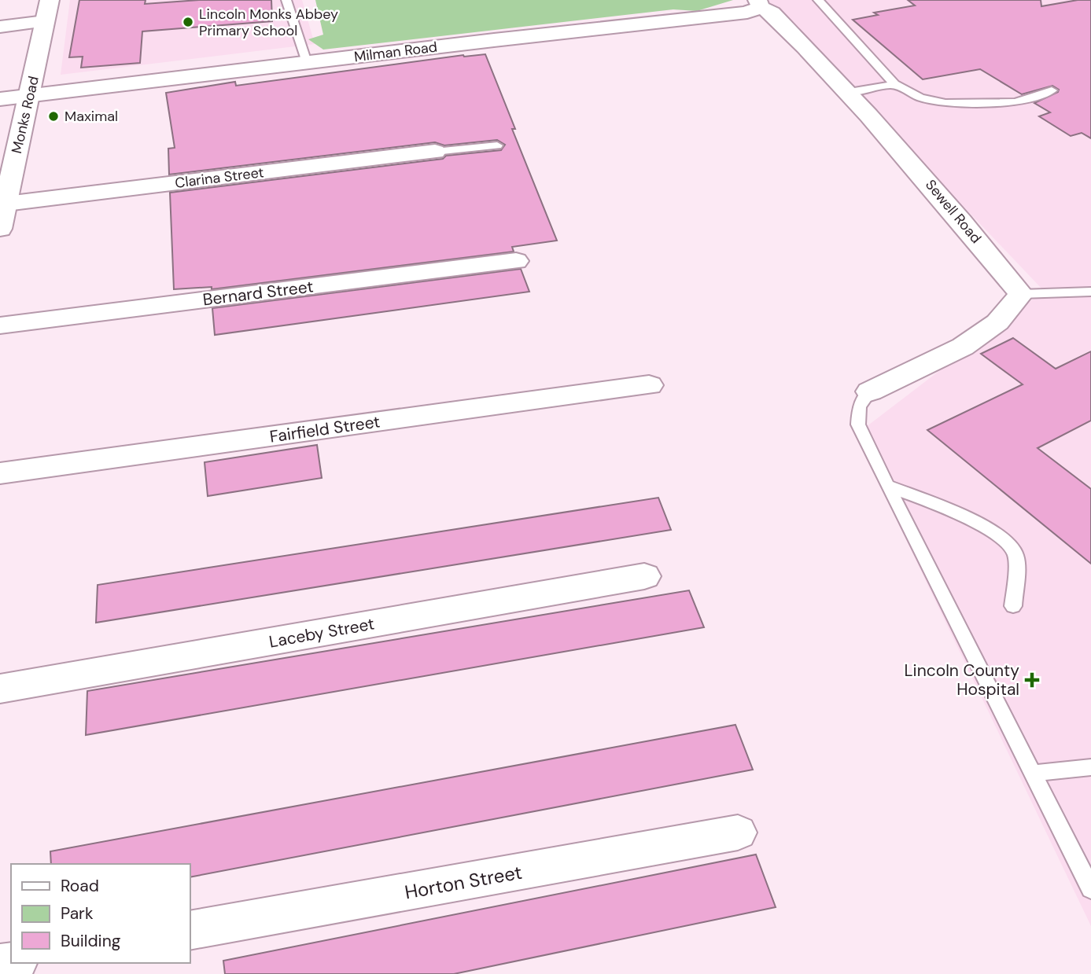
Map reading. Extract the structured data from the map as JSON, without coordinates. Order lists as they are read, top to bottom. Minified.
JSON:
{"streets":{"street":["Milman Road","Monks Road","Clarina Street","Sewell Road","Bernard Street","Fairfield Street","Laceby Street","Horton Street"]},"crossings":[["Milman Road","Monks Road"],["Milman Road","Sewell Road"],["Monks Road","Clarina Street"]],"places":{"other":["Lincoln Monks Abbey Primary School","Maximal"],"health":["Lincoln County Hospital"]},"legend":["Road","Park","Building"]}
